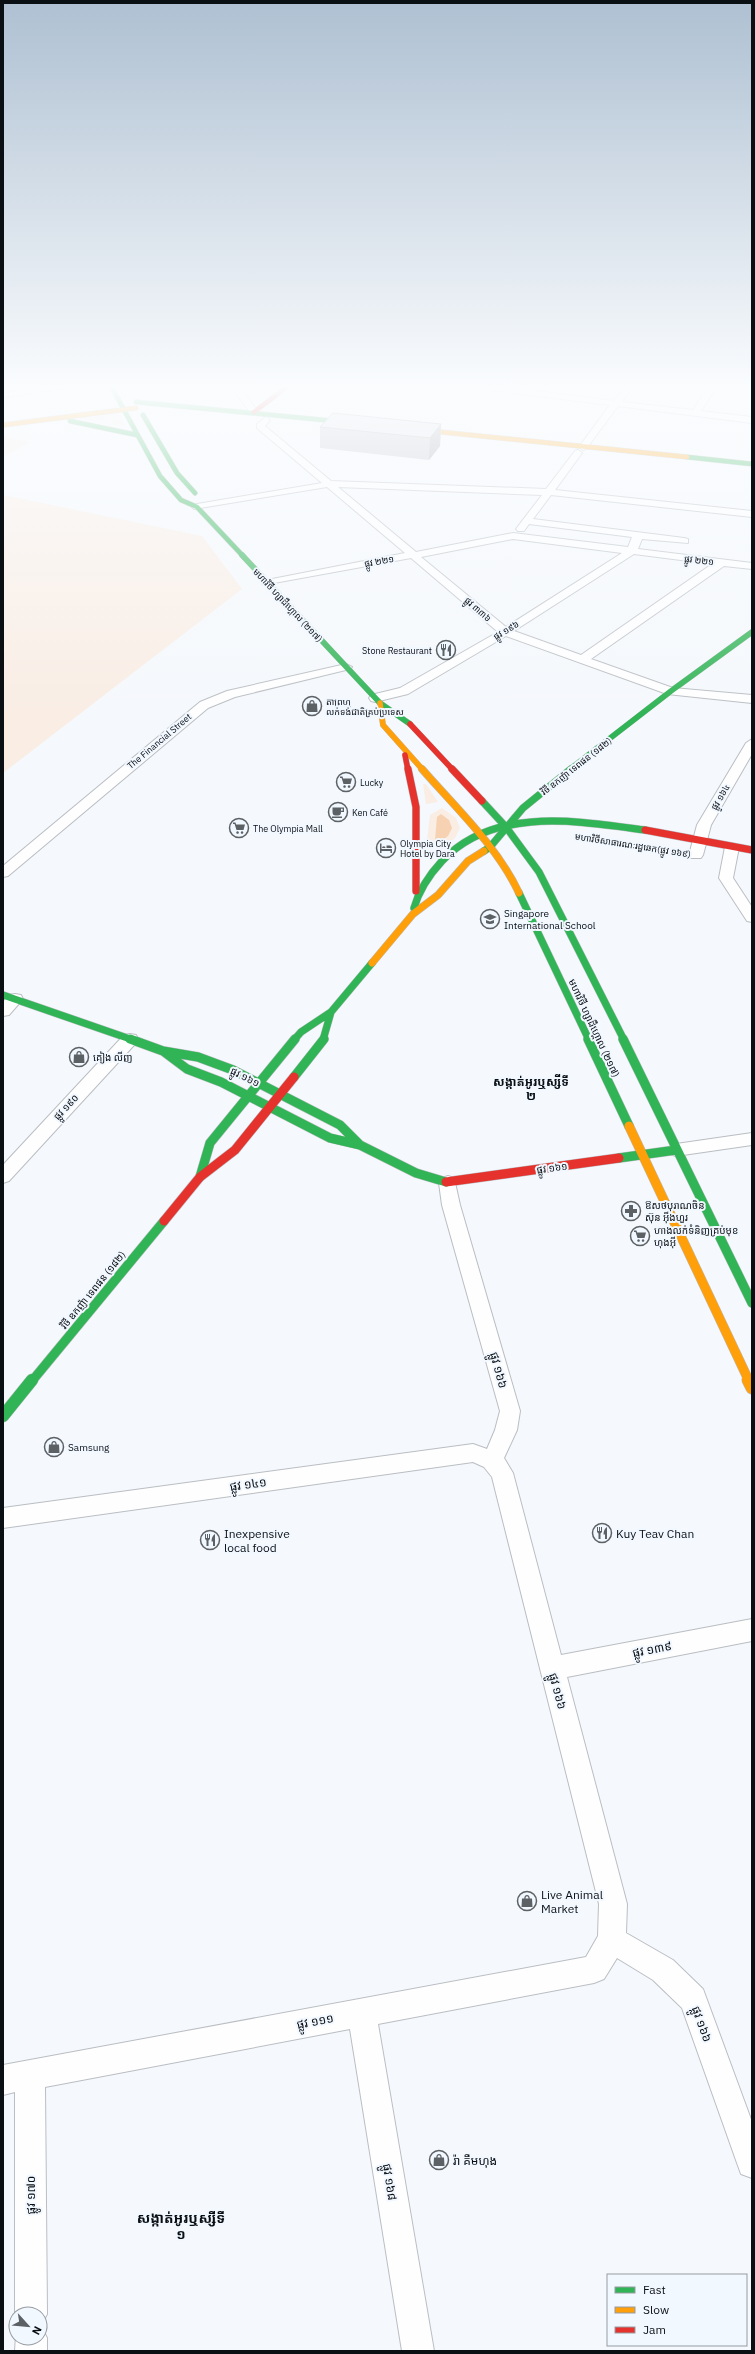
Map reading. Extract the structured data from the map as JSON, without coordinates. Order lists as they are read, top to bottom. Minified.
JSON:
{"streets":{"main road":["មហាវិថី ហ្សាដឹហ្គោល (២១៧)","វិថី ឧកញ៉ា ទេពផន (១៨២)","មហាវិថីសាធារណៈរដ្ឋឆេក(ផ្លូវ ១៦៩)","ផ្លូវ ១៦១"],"street":["ផ្លូវ ២២១","ផ្លូវ ៣៣៦","ផ្លូវ ១៩៦","The Financial Street","ផ្លូវ ១៦៤","ផ្លូវ ១៩០","ផ្លូវ ១៦៦","ផ្លូវ ១៤១","ផ្លូវ ១៣៩","ផ្លូវ ១១១","ផ្លូវ ១៦៨","ផ្លូវ ១៧០"]},"crossings":[["ផ្លូវ ២២១","មហាវិថី ហ្សាដឹហ្គោល (២១៧)"],["ផ្លូវ ២២១","ផ្លូវ ៣៣៦"],["ផ្លូវ ២២១","ផ្លូវ ១៩៦"],["មហាវិថី ហ្សាដឹហ្គោល (២១៧)","ផ្លូវ ១៩៦"],["មហាវិថី ហ្សាដឹហ្គោល (២១៧)","The Financial Street"],["មហាវិថី ហ្សាដឹហ្គោល (២១៧)","វិថី ឧកញ៉ា ទេពផន (១៨២)"],["មហាវិថី ហ្សាដឹហ្គោល (២១៧)","មហាវិថីសាធារណៈរដ្ឋឆេក(ផ្លូវ ១៦៩)"],["មហាវិថី ហ្សាដឹហ្គោល (២១៧)","ផ្លូវ ១៦១"],["ផ្លូវ ៣៣៦","ផ្លូវ ១៩៦"],["ផ្លូវ ៣៣៦","វិថី ឧកញ៉ា ទេពផន (១៨២)"],["វិថី ឧកញ៉ា ទេពផន (១៨២)","មហាវិថីសាធារណៈរដ្ឋឆេក(ផ្លូវ ១៦៩)"],["វិថី ឧកញ៉ា ទេពផន (១៨២)","ផ្លូវ ១៦១"],["ផ្លូវ ១៦៤","មហាវិថីសាធារណៈរដ្ឋឆេក(ផ្លូវ ១៦៩)"],["ផ្លូវ ១៦១","ផ្លូវ ១៩០"],["ផ្លូវ ១៦១","ផ្លូវ ១៦៦"],["ផ្លូវ ១៦៦","ផ្លូវ ១៤១"],["ផ្លូវ ១៦៦","ផ្លូវ ១៣៩"],["ផ្លូវ ១៦៦","ផ្លូវ ១១១"],["ផ្លូវ ១១១","ផ្លូវ ១៦៨"],["ផ្លូវ ១១១","ផ្លូវ ១៧០"]],"districts":["សង្កាត់អូរឬស្សីទី ២","សង្កាត់អូរឬស្សីទី ១"],"places":{"restaurant":["Stone Restaurant","Kuy Teav Chan","Inexpensive local food"],"shop":["តាព្រហ្ម លក់ទង់ជាតិគ្រប់ប្រទេស","គៀង លីញ","Samsung","Live Animal Market","រ៉ា គឹមហុង"],"supermarket":["Lucky","The Olympia Mall","ហាងលក់ទំនិញគ្រប់មុខ ហុងអ៊ី"],"cafe":["Ken Café"],"hotel":["Olympia City Hotel by Dara"],"school or university":["Singapore International School"],"pharmacy":["ឱសថបុរាណចិន ស៊ុន អ៊ីងហួរ"]},"legend":["Fast","Slow","Jam"],"north":"bottom right"}
